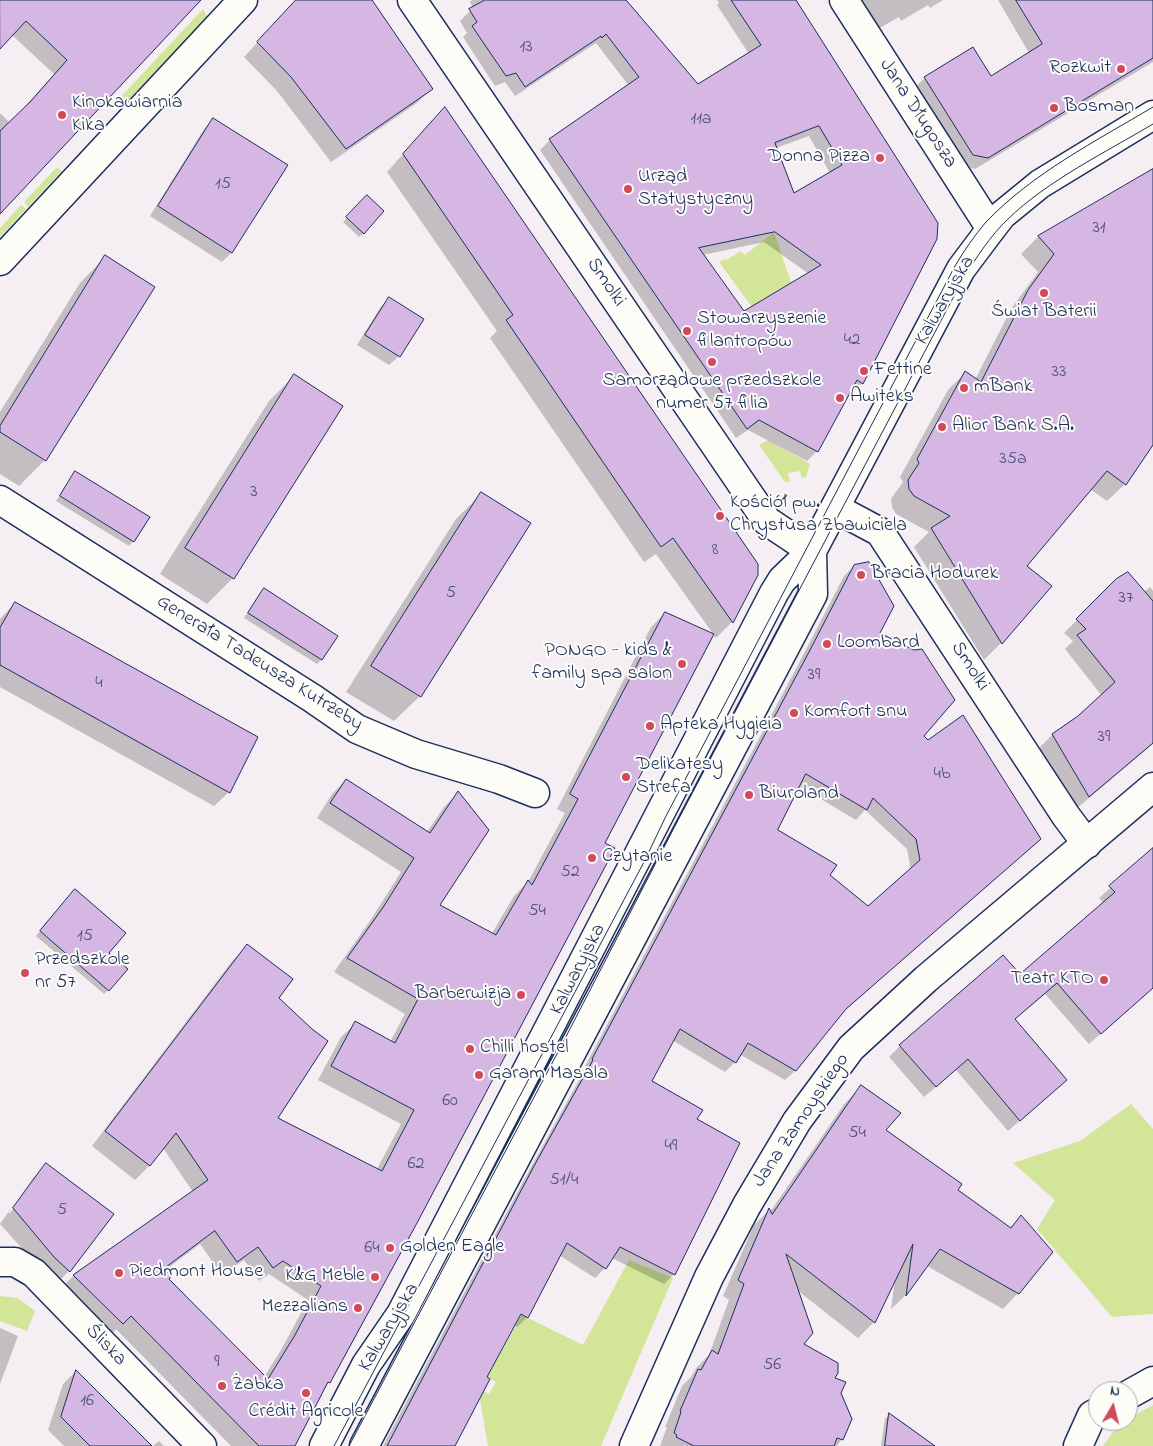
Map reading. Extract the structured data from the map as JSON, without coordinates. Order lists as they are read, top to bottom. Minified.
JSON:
{"streets":{"street":["Jana Długosza","Smolki","Kalwaryjska","Generała Tadeusza Kutrzeby","Jana Zamoyskiego","Śliska"]},"crossings":[["Jana Długosza","Kalwaryjska"],["Smolki","Kalwaryjska"],["Smolki","Jana Zamoyskiego"]],"places":["Rozkwit","Bosman","Kinokawiarnia Kika","Donna Pizza","Urząd Statystyczny","Świat Baterii","Stowarzyszenie filantropów","Samorządowe przedszkole numer 57 filia","Fettine","mBank","Awiteks","Alior Bank S.A.","Kościół pw. Chrystusa Zbawiciela","Bracia Hodurek","Loombard","PONGO - kids & family spa salon","Komfort snu","Apteka Hygieia","Delikatesy Strefa","Biuroland","Czytanie","Przedszkole nr 57","Teatr KTO","Barberwizja","Chilli hostel","Garam Masala","Golden Eagle","Piedmont House","K&G Meble","Mezzalians","Żabka","Crédit Agricole"],"house_numbers":["13","11a","15","31","42","33","35a","3","8","5","37","39","4","39","4b","52","54","15","60","54","49","62","51/4","5","64","9","56","16"],"north":"top"}
